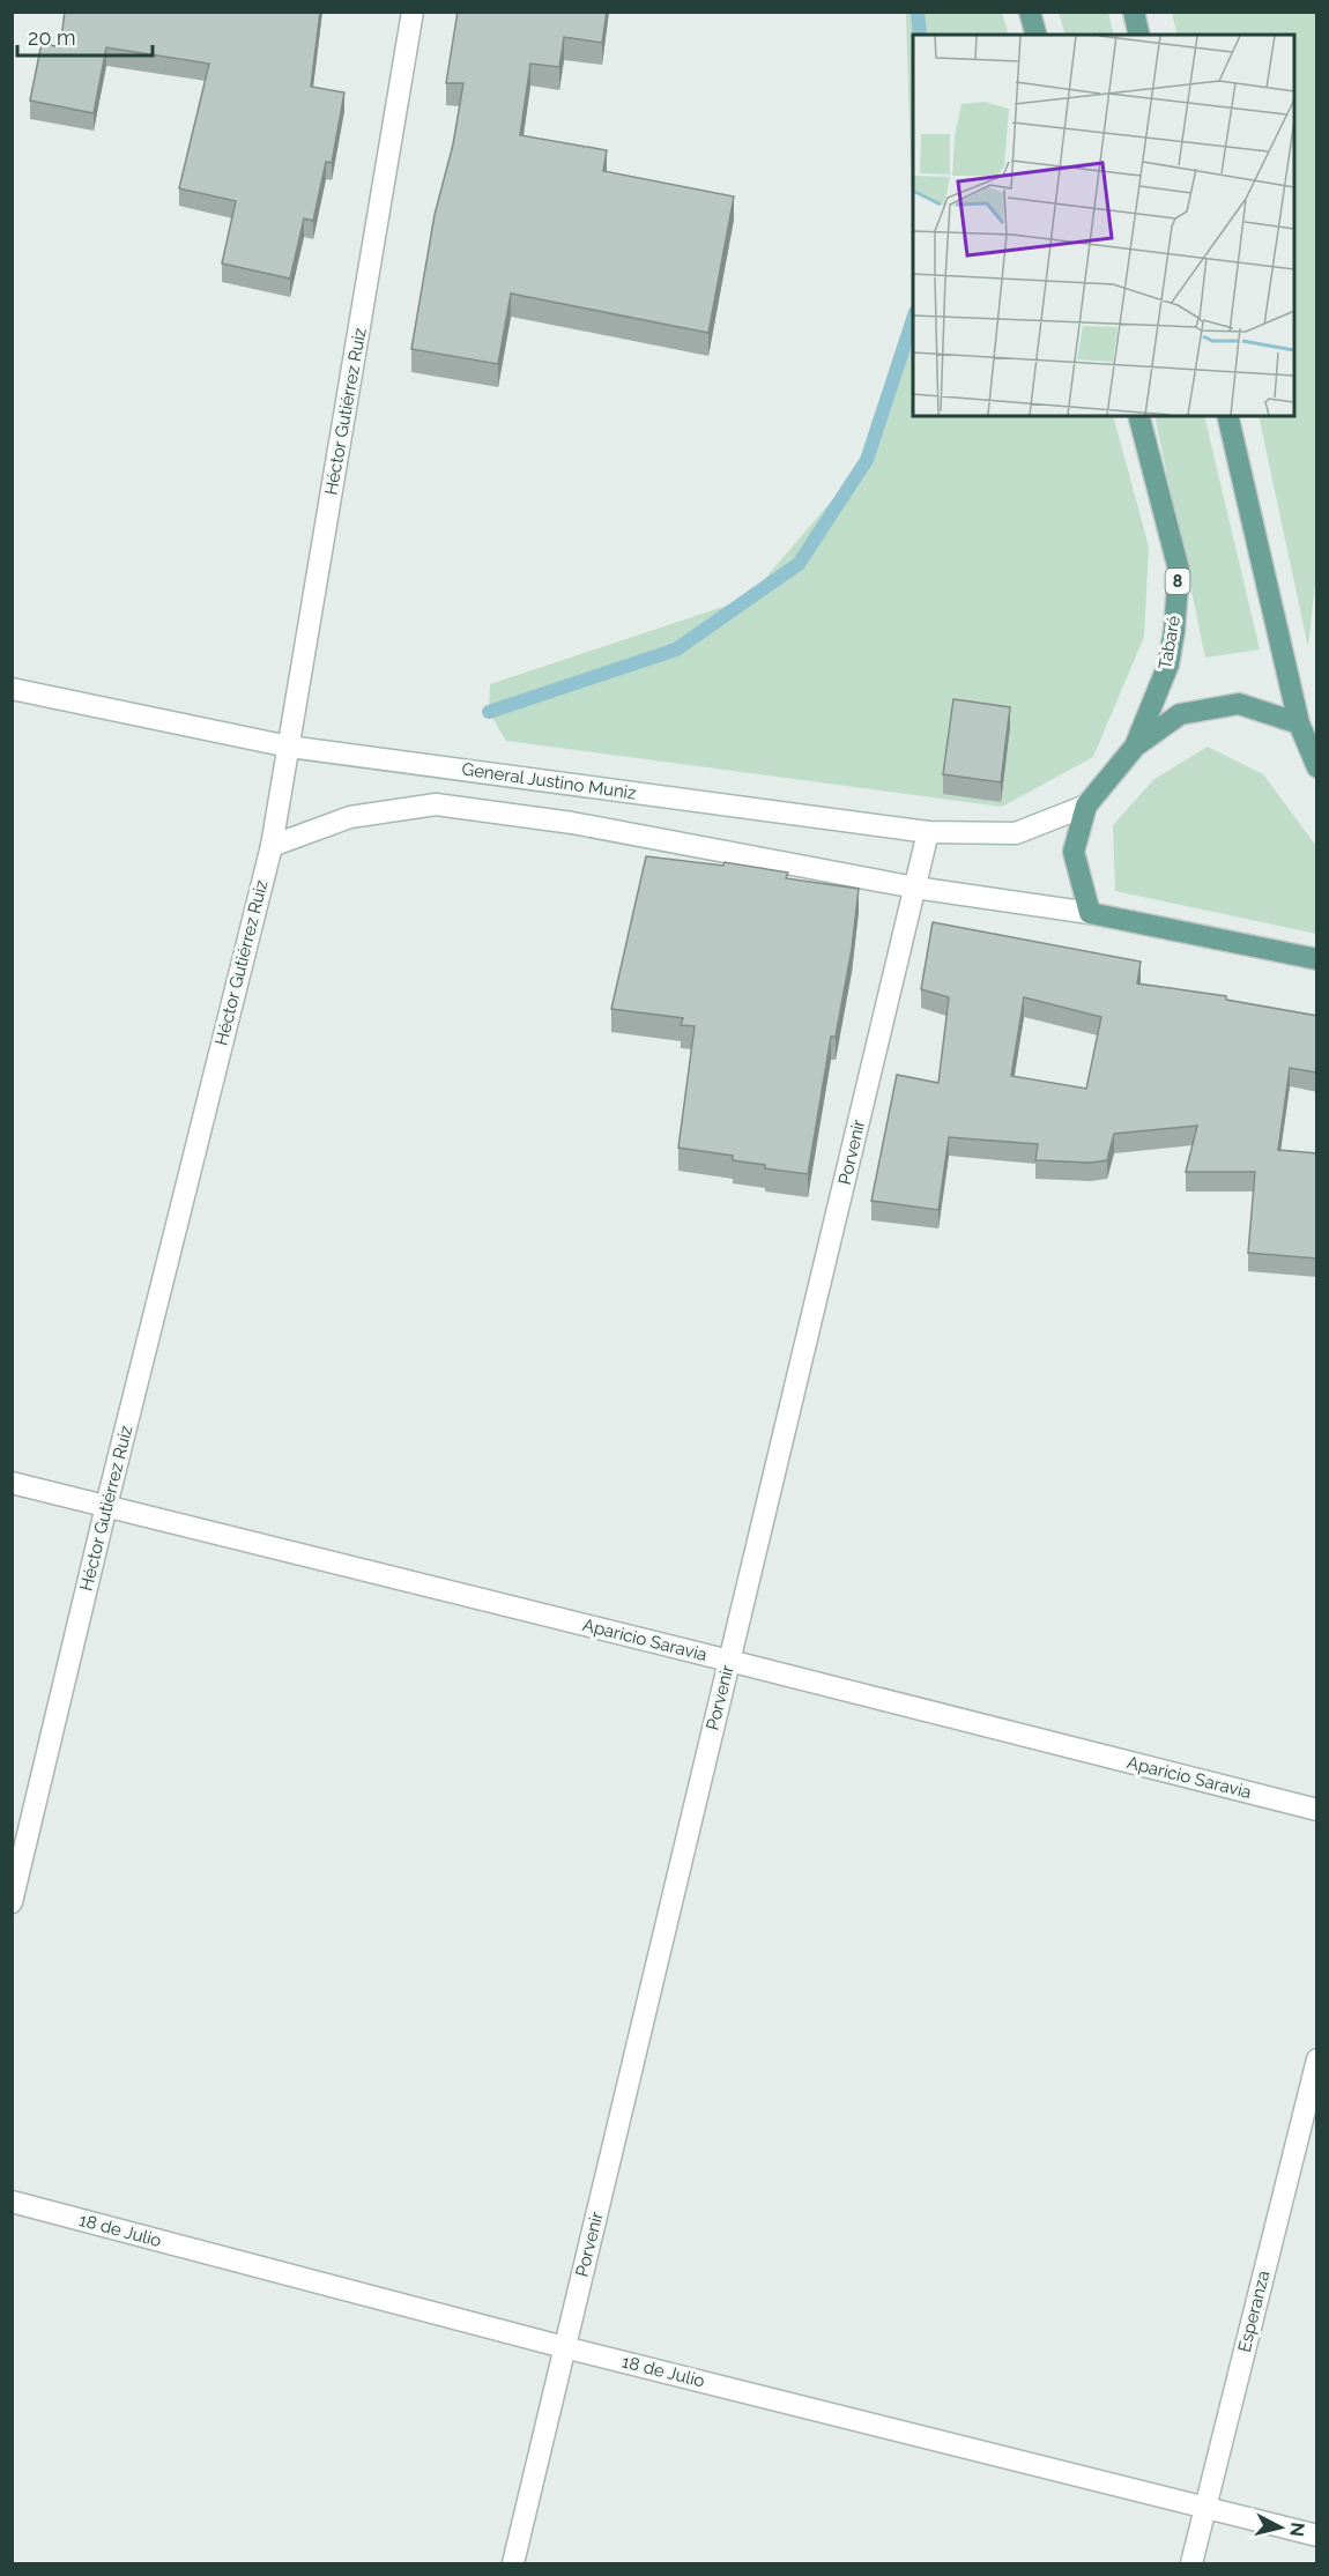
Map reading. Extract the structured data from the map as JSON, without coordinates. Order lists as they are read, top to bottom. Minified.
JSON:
{"streets":{"main road":["8","Tabaré"],"street":["Héctor Gutiérrez Ruiz","General Justino Muniz","Porvenir","Aparicio Saravia","18 de Julio","Esperanza"]},"crossings":[["Héctor Gutiérrez Ruiz","General Justino Muniz"],["Héctor Gutiérrez Ruiz","Aparicio Saravia"],["8","Tabaré"],["8","General Justino Muniz"],["General Justino Muniz","Porvenir"],["Porvenir","Aparicio Saravia"],["Porvenir","18 de Julio"],["18 de Julio","Esperanza"]],"scale_bar":"20 m","north":"right"}
